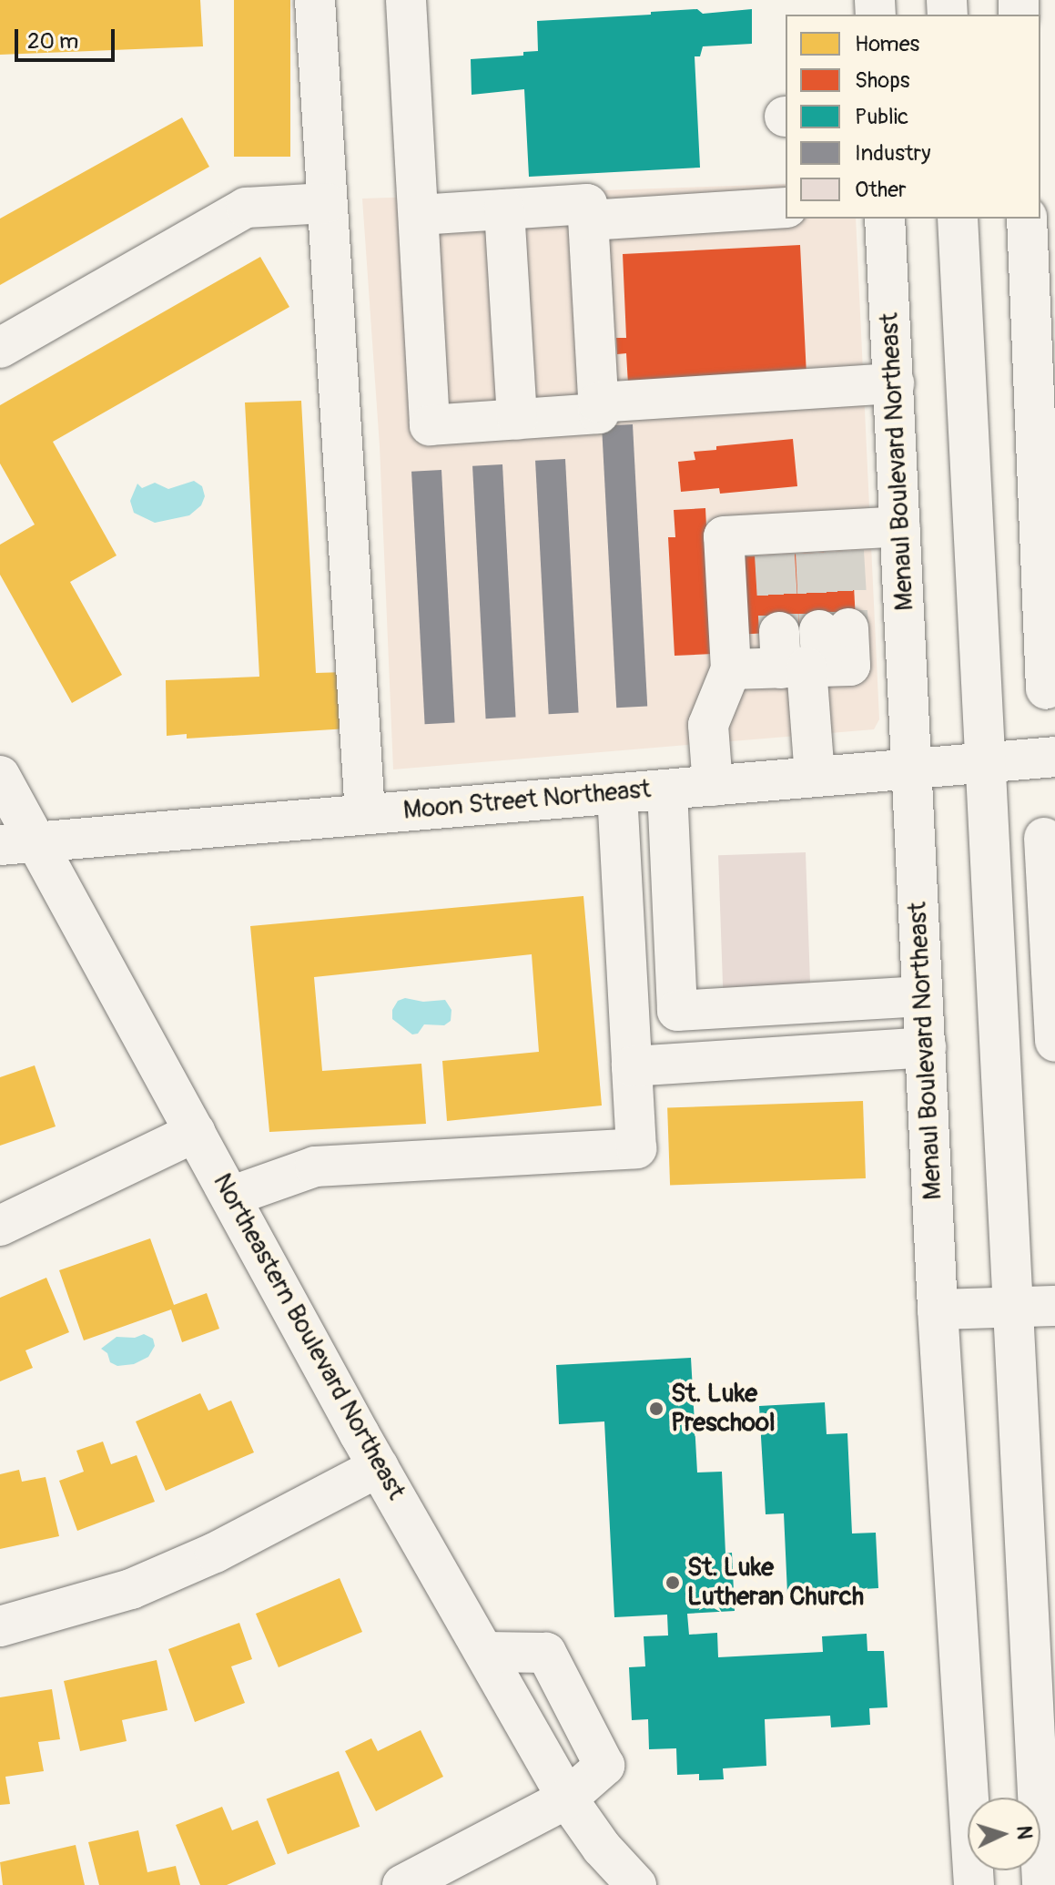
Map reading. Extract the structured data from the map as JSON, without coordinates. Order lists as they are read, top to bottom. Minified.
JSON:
{"streets":{"street":["Menaul Boulevard Northeast","Moon Street Northeast","Northeastern Boulevard Northeast"]},"crossings":[["Menaul Boulevard Northeast","Moon Street Northeast"],["Moon Street Northeast","Northeastern Boulevard Northeast"]],"places":["St. Luke Preschool","St. Luke Lutheran Church"],"legend":["Homes","Shops","Public","Industry","Other"],"scale_bar":"20 m","north":"right"}
